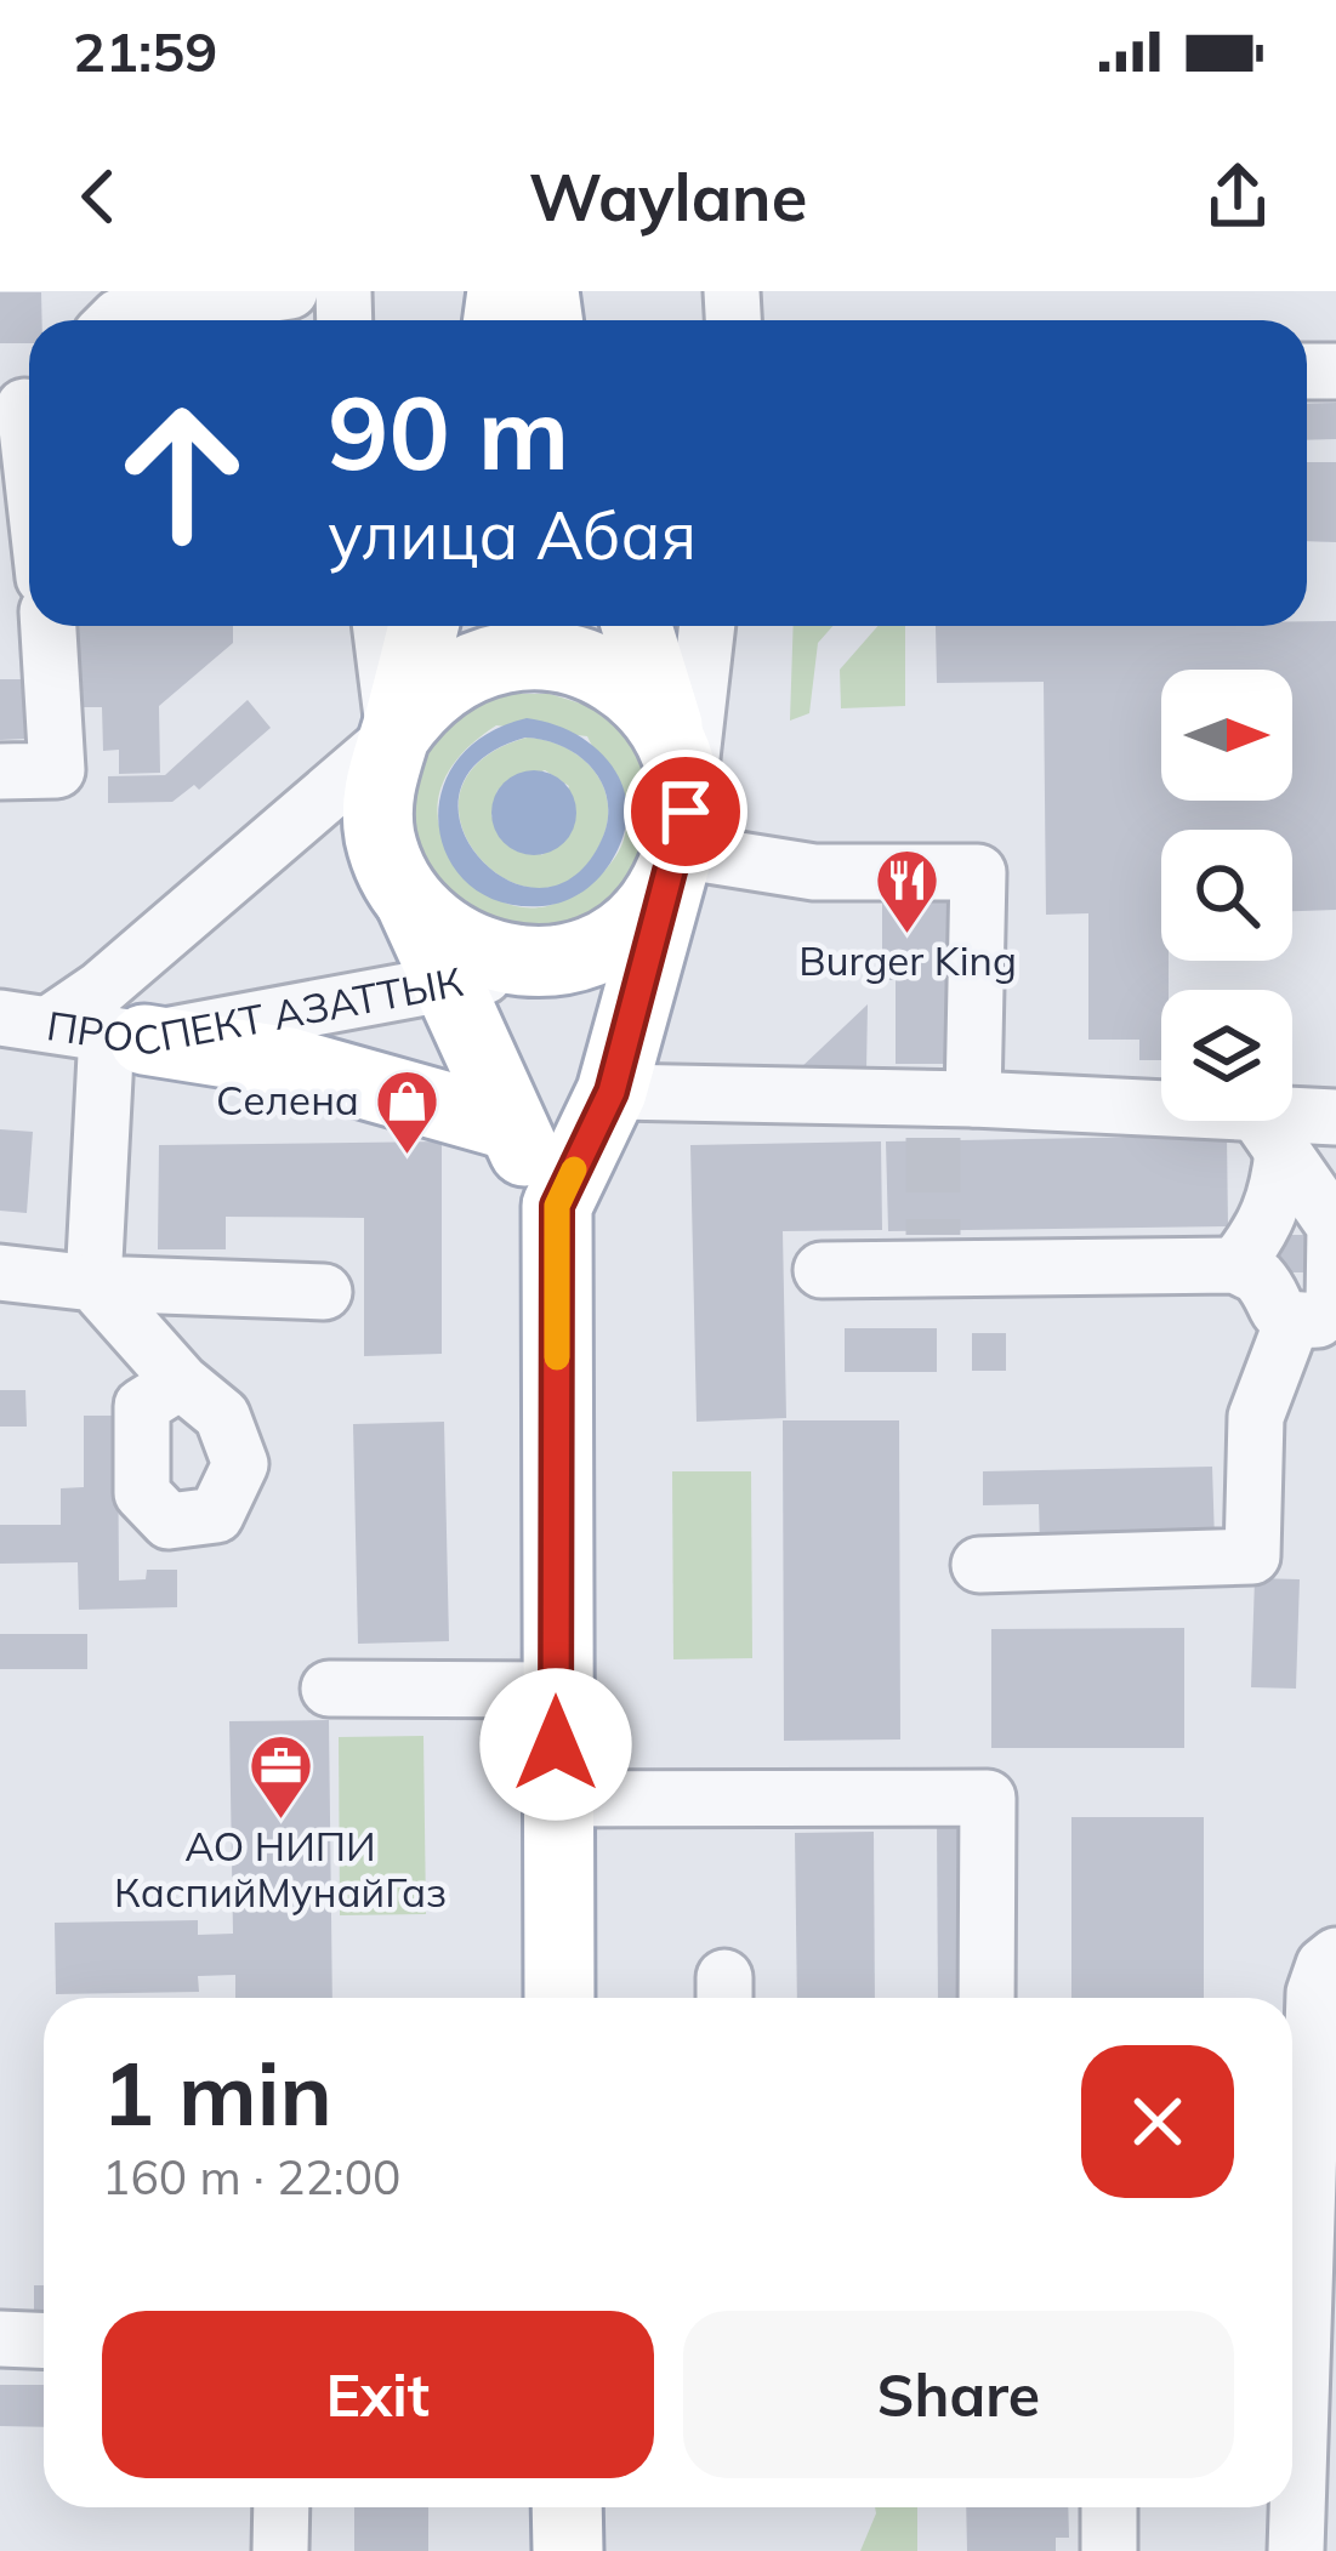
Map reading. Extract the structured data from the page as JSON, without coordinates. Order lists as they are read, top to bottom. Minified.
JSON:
{"streets":{"street":["ПРОСПЕКТ АЗАТТЫК"]},"places":{"restaurant":["Burger King"],"shop":["Селена"],"office":["АО НИПИ КаспийМунайГаз"]},"north":"right","page":{"status":"21:59","header":"Waylane","turn":["90 m","улица Абая"],"heading":["1 min","160 m · 22:00"],"buttons":["Exit","Share"]}}
